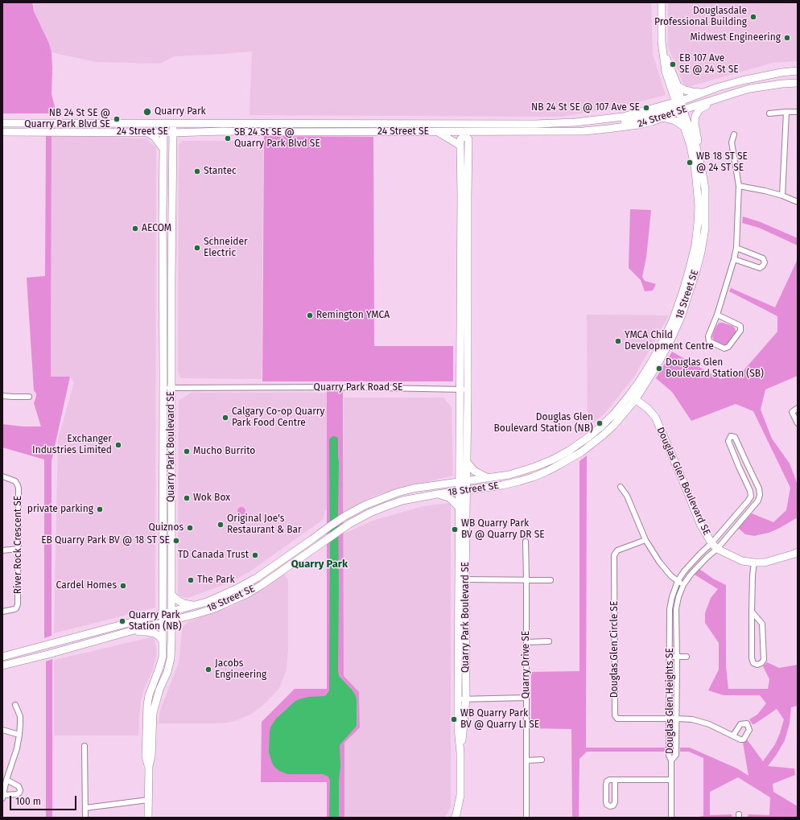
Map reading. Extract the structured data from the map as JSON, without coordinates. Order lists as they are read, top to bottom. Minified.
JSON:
{"streets":{"main road":["24 Street SE","18 Street SE","Quarry Park Boulevard SE","Douglas Glen Boulevard SE"],"street":["Quarry Park Road SE","River Rock Crescent SE","Douglas Glen Circle SE","Quarry Drive SE","Douglas Glen Heights SE"]},"crossings":[["24 Street SE","18 Street SE"],["24 Street SE","Quarry Park Boulevard SE"],["18 Street SE","Quarry Park Boulevard SE"],["18 Street SE","Douglas Glen Boulevard SE"],["Quarry Park Road SE","Quarry Park Boulevard SE"],["Douglas Glen Boulevard SE","Douglas Glen Heights SE"],["Douglas Glen Circle SE","Douglas Glen Heights SE"]],"districts":["Quarry Park"],"places":["Douglasdale Professional Building","Midwest Engineering","EB 107 Ave SE @ 24 St SE","NB 24 St SE @ 107 Ave SE","Quarry Park","NB 24 St SE @ Quarry Park Blvd SE","SB 24 St SE @ Quarry Park Blvd SE","WB 18 ST SE @ 24 ST SE","Stantec","AECOM","Schneider Electric","Remington YMCA","YMCA Child Development Centre","Douglas Glen Boulevard Station (SB)","Calgary Co-op Quarry Park Food Centre","Douglas Glen Boulevard Station (NB)","Exchanger Industries Limited","Mucho Burrito","Wok Box","private parking","Original Joe's Restaurant & Bar","Quiznos","WB Quarry Park BV @ Quarry DR SE","EB Quarry Park BV @ 18 ST SE","TD Canada Trust","The Park","Cardel Homes","Quarry Park Station (NB)","Jacobs Engineering","WB Quarry Park BV @ Quarry LI SE"],"scale_bar":"100 m"}
